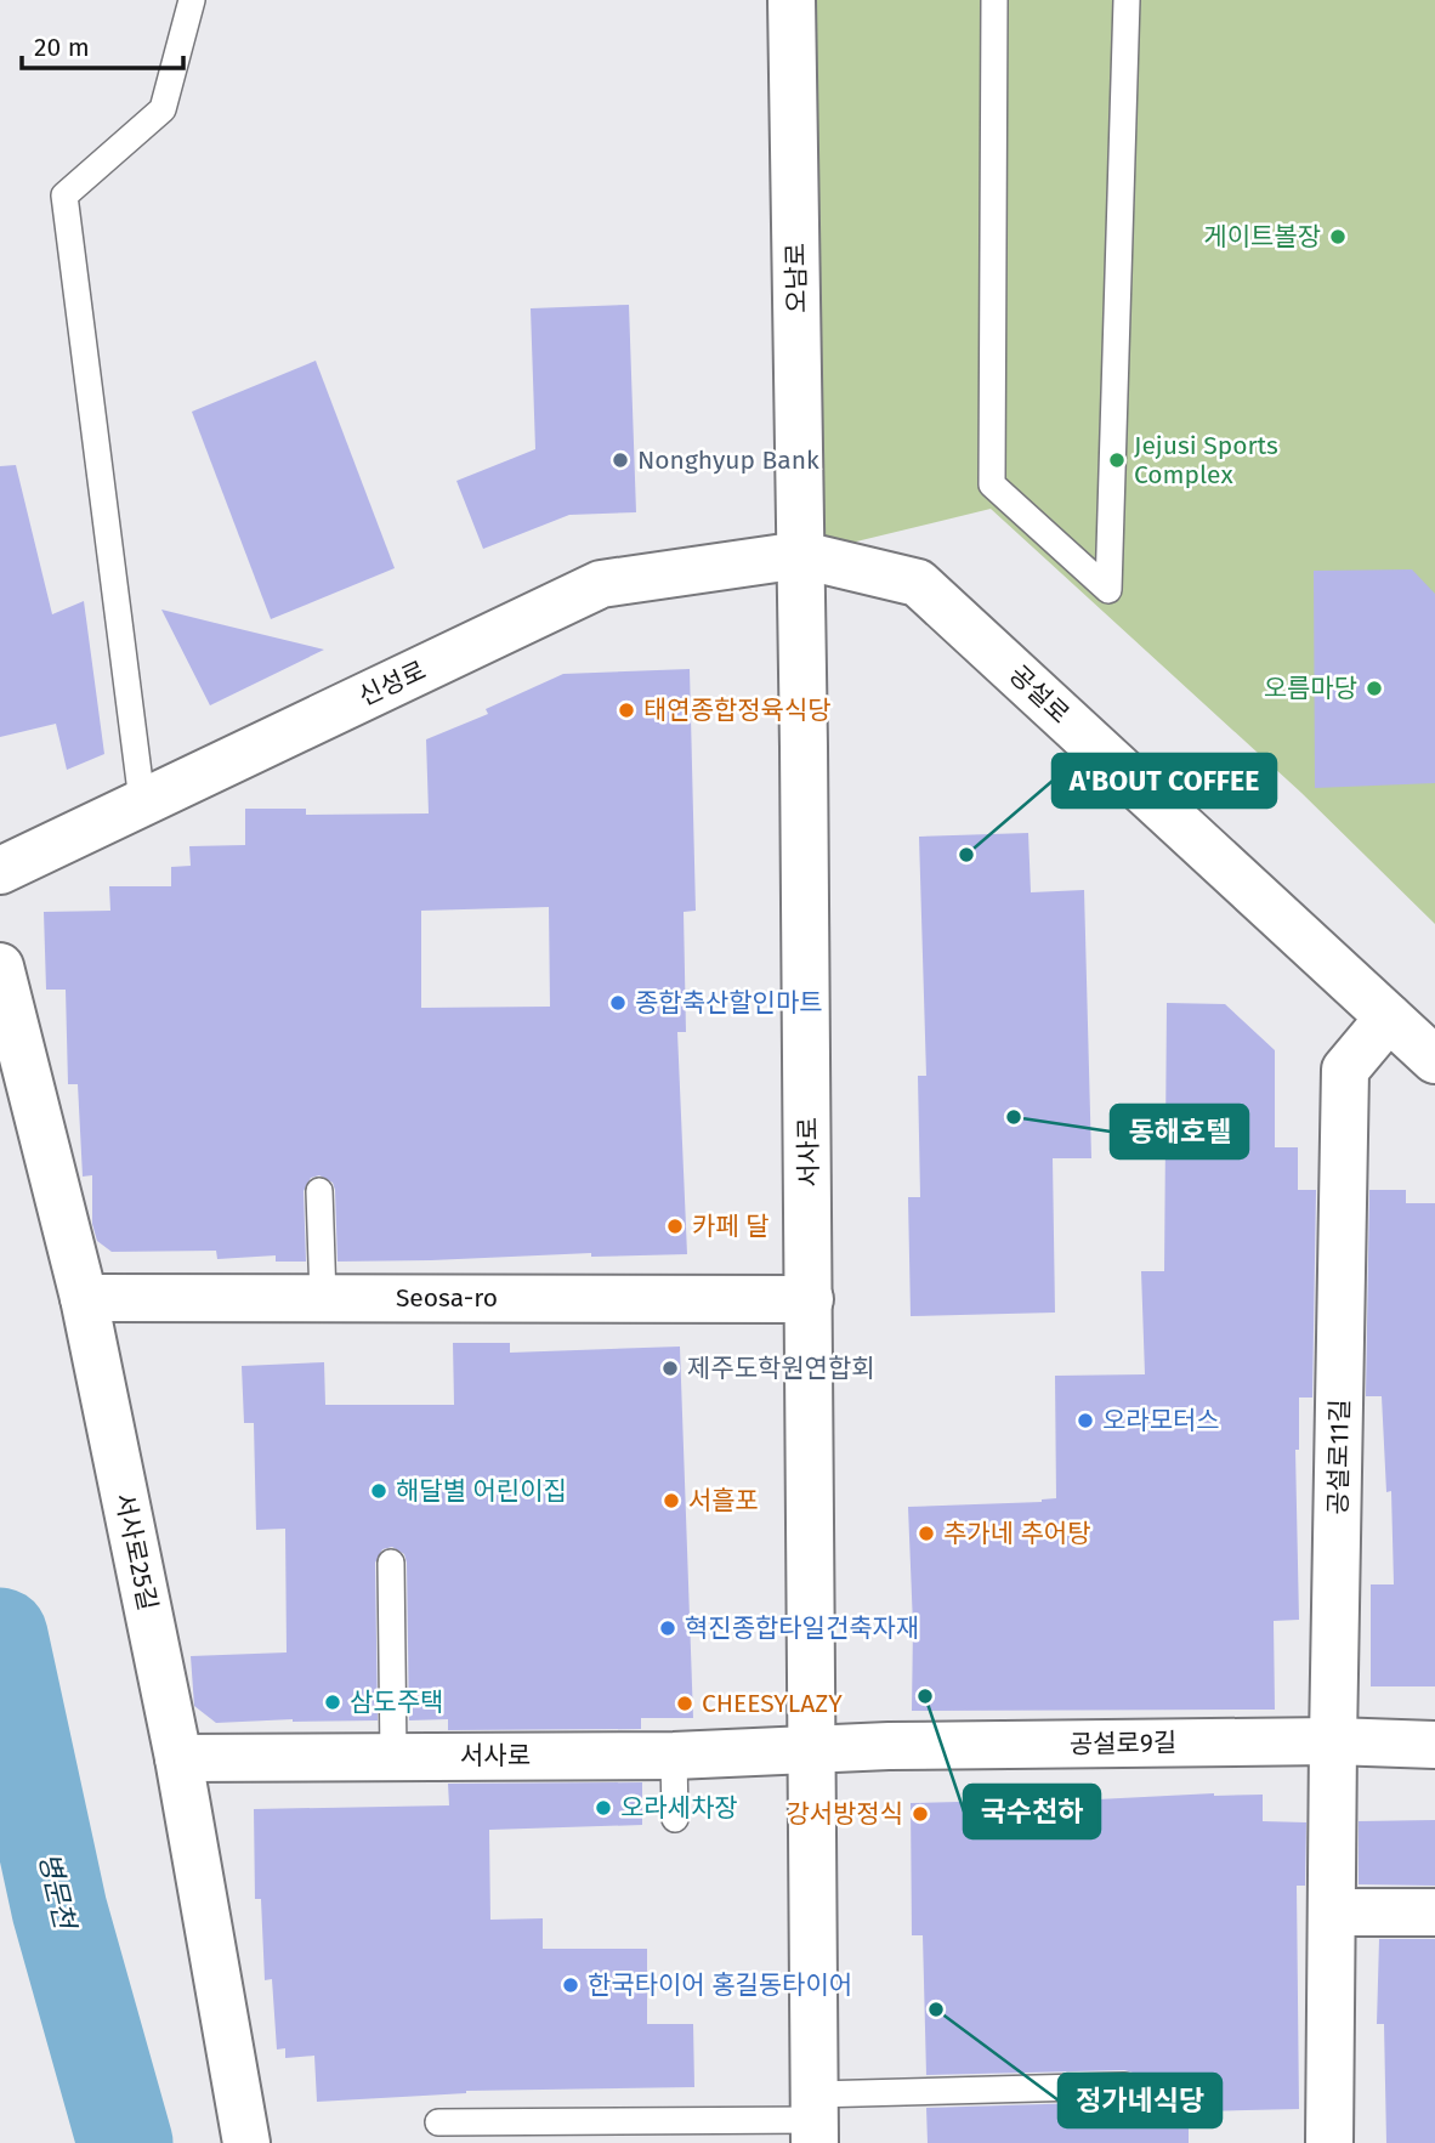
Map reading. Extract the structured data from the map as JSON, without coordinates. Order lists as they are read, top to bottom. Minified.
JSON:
{"streets":{"street":["오남로","신성로","공설로","서사로","Seosa-ro","공설로11길","서사로25길","공설로9길"]},"crossings":[["오남로","신성로"],["오남로","공설로"],["오남로","서사로"],["신성로","공설로"],["신성로","서사로"],["공설로","서사로"],["공설로","공설로11길"],["서사로","Seosa-ro"],["서사로","서사로25길"],["서사로","공설로9길"],["Seosa-ro","서사로25길"],["공설로11길","공설로9길"]],"water":["병문천"],"places":["게이트볼장","Nonghyup Bank","Jejusi Sports Complex","오름마당","태연종합정육식당","A'BOUT COFFEE","종합축산할인마트","동해호텔","카페 달","제주도학원연합회","오라모터스","해달별 어린이집","서흘포","추가네 추어탕","혁진종합타일건축자재","국수천하","삼도주택","CHEESYLAZY","오라세차장","강서방정식","한국타이어 홍길동타이어","정가네식당"],"scale_bar":"20 m"}
